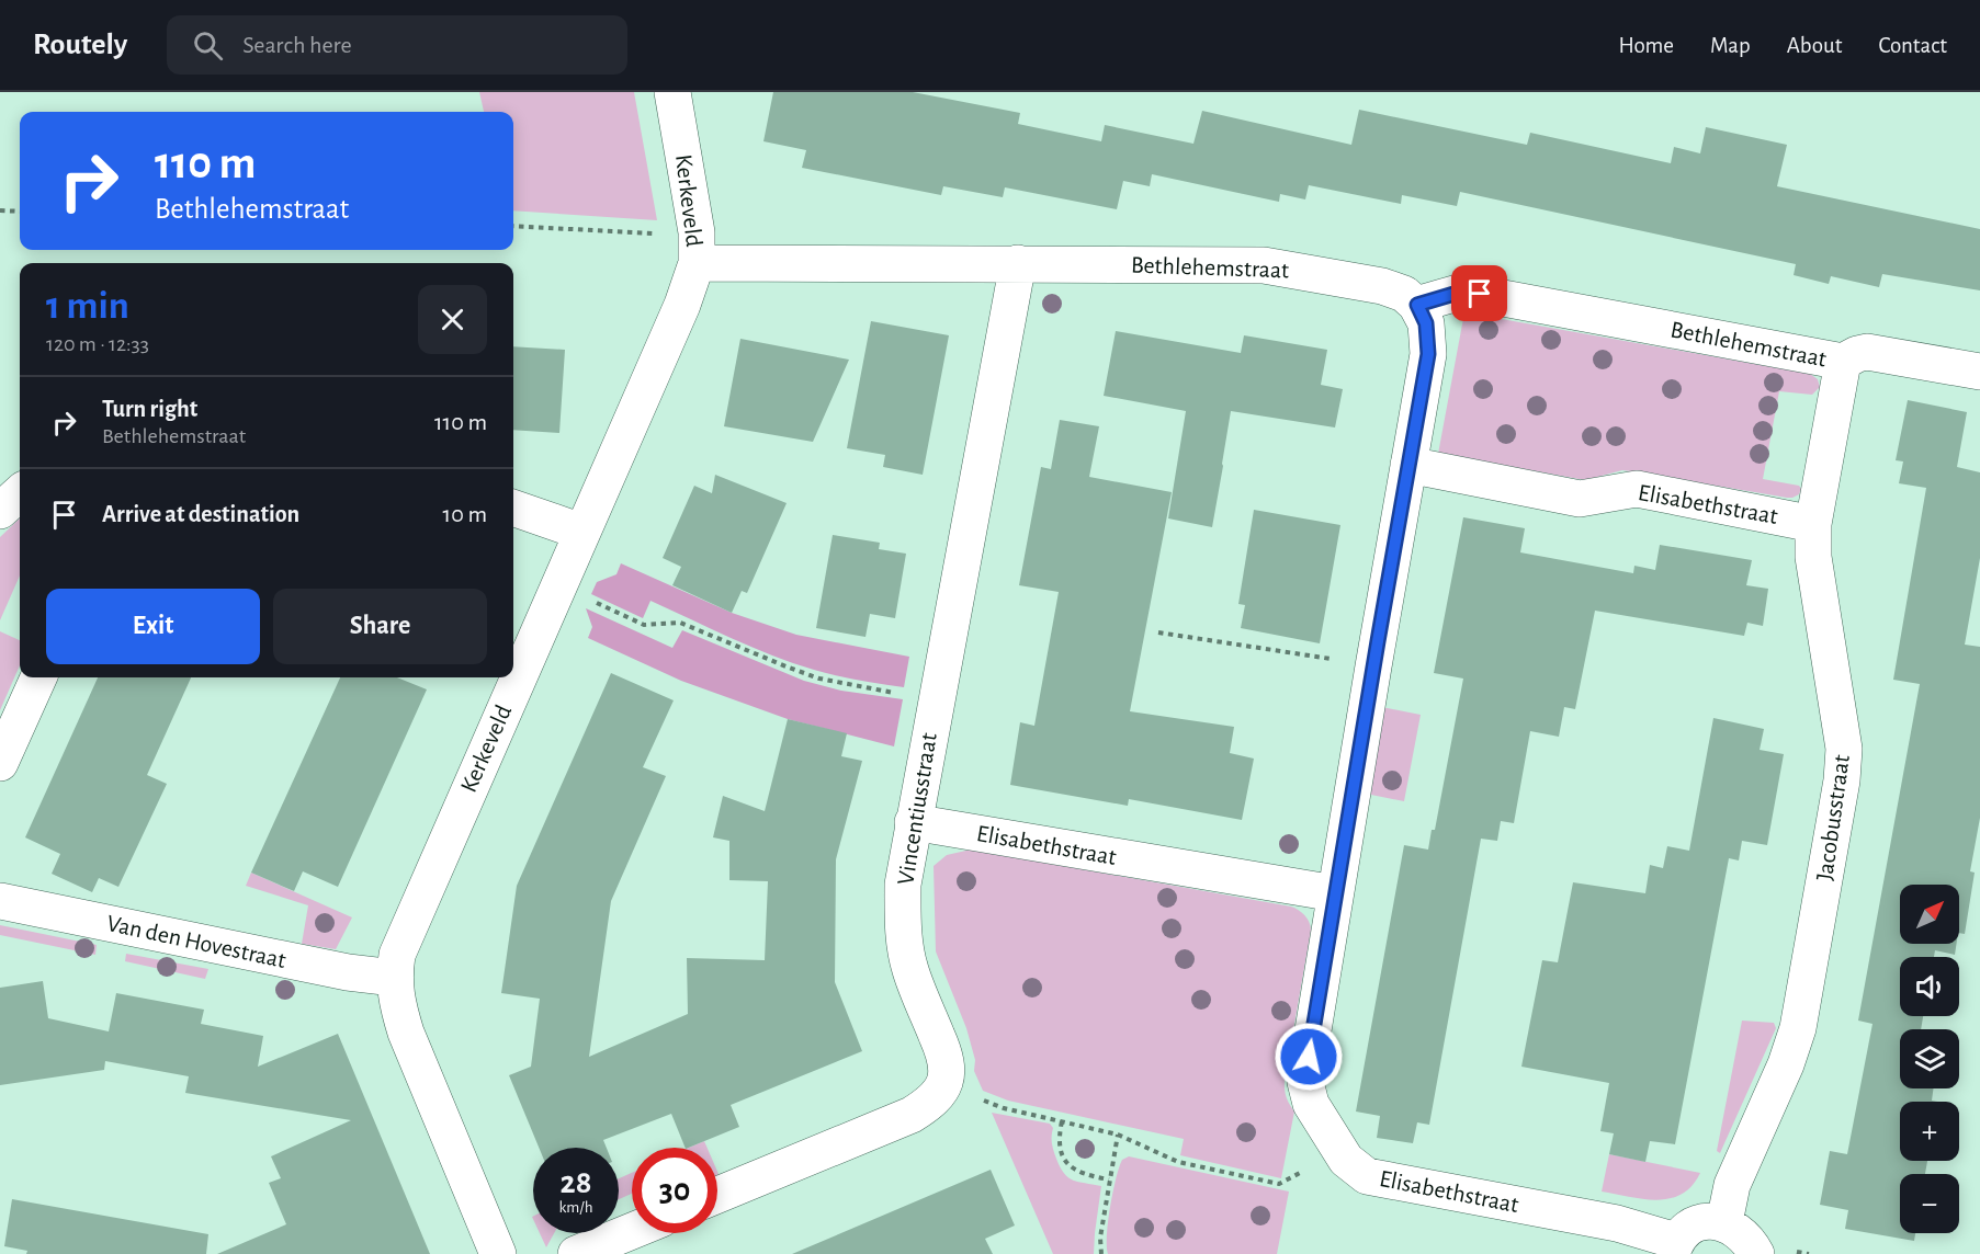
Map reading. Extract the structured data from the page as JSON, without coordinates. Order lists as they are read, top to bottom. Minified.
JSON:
{"streets":{"street":["Kerkeveld","Bethlehemstraat","Elisabethstraat","Vincentiusstraat","Jacobusstraat","Van den Hovestraat"]},"crossings":[["Kerkeveld","Bethlehemstraat"],["Kerkeveld","Van den Hovestraat"],["Bethlehemstraat","Elisabethstraat"],["Bethlehemstraat","Vincentiusstraat"],["Bethlehemstraat","Jacobusstraat"],["Elisabethstraat","Vincentiusstraat"],["Elisabethstraat","Jacobusstraat"]],"north":"top right","page":{"header":"Routely","search":"Search here","nav":["Home","Map","About","Contact"],"turn":["110 m","Bethlehemstraat"],"heading":["1 min","120 m · 12:33"],"list":[{"name":"Turn right","note":"Bethlehemstraat","value":"110 m"},{"name":"Arrive at destination","value":"10 m"}],"buttons":["Exit","Share"],"map_buttons":["+","−"],"speed":"28 km/h","limit":"30"}}
